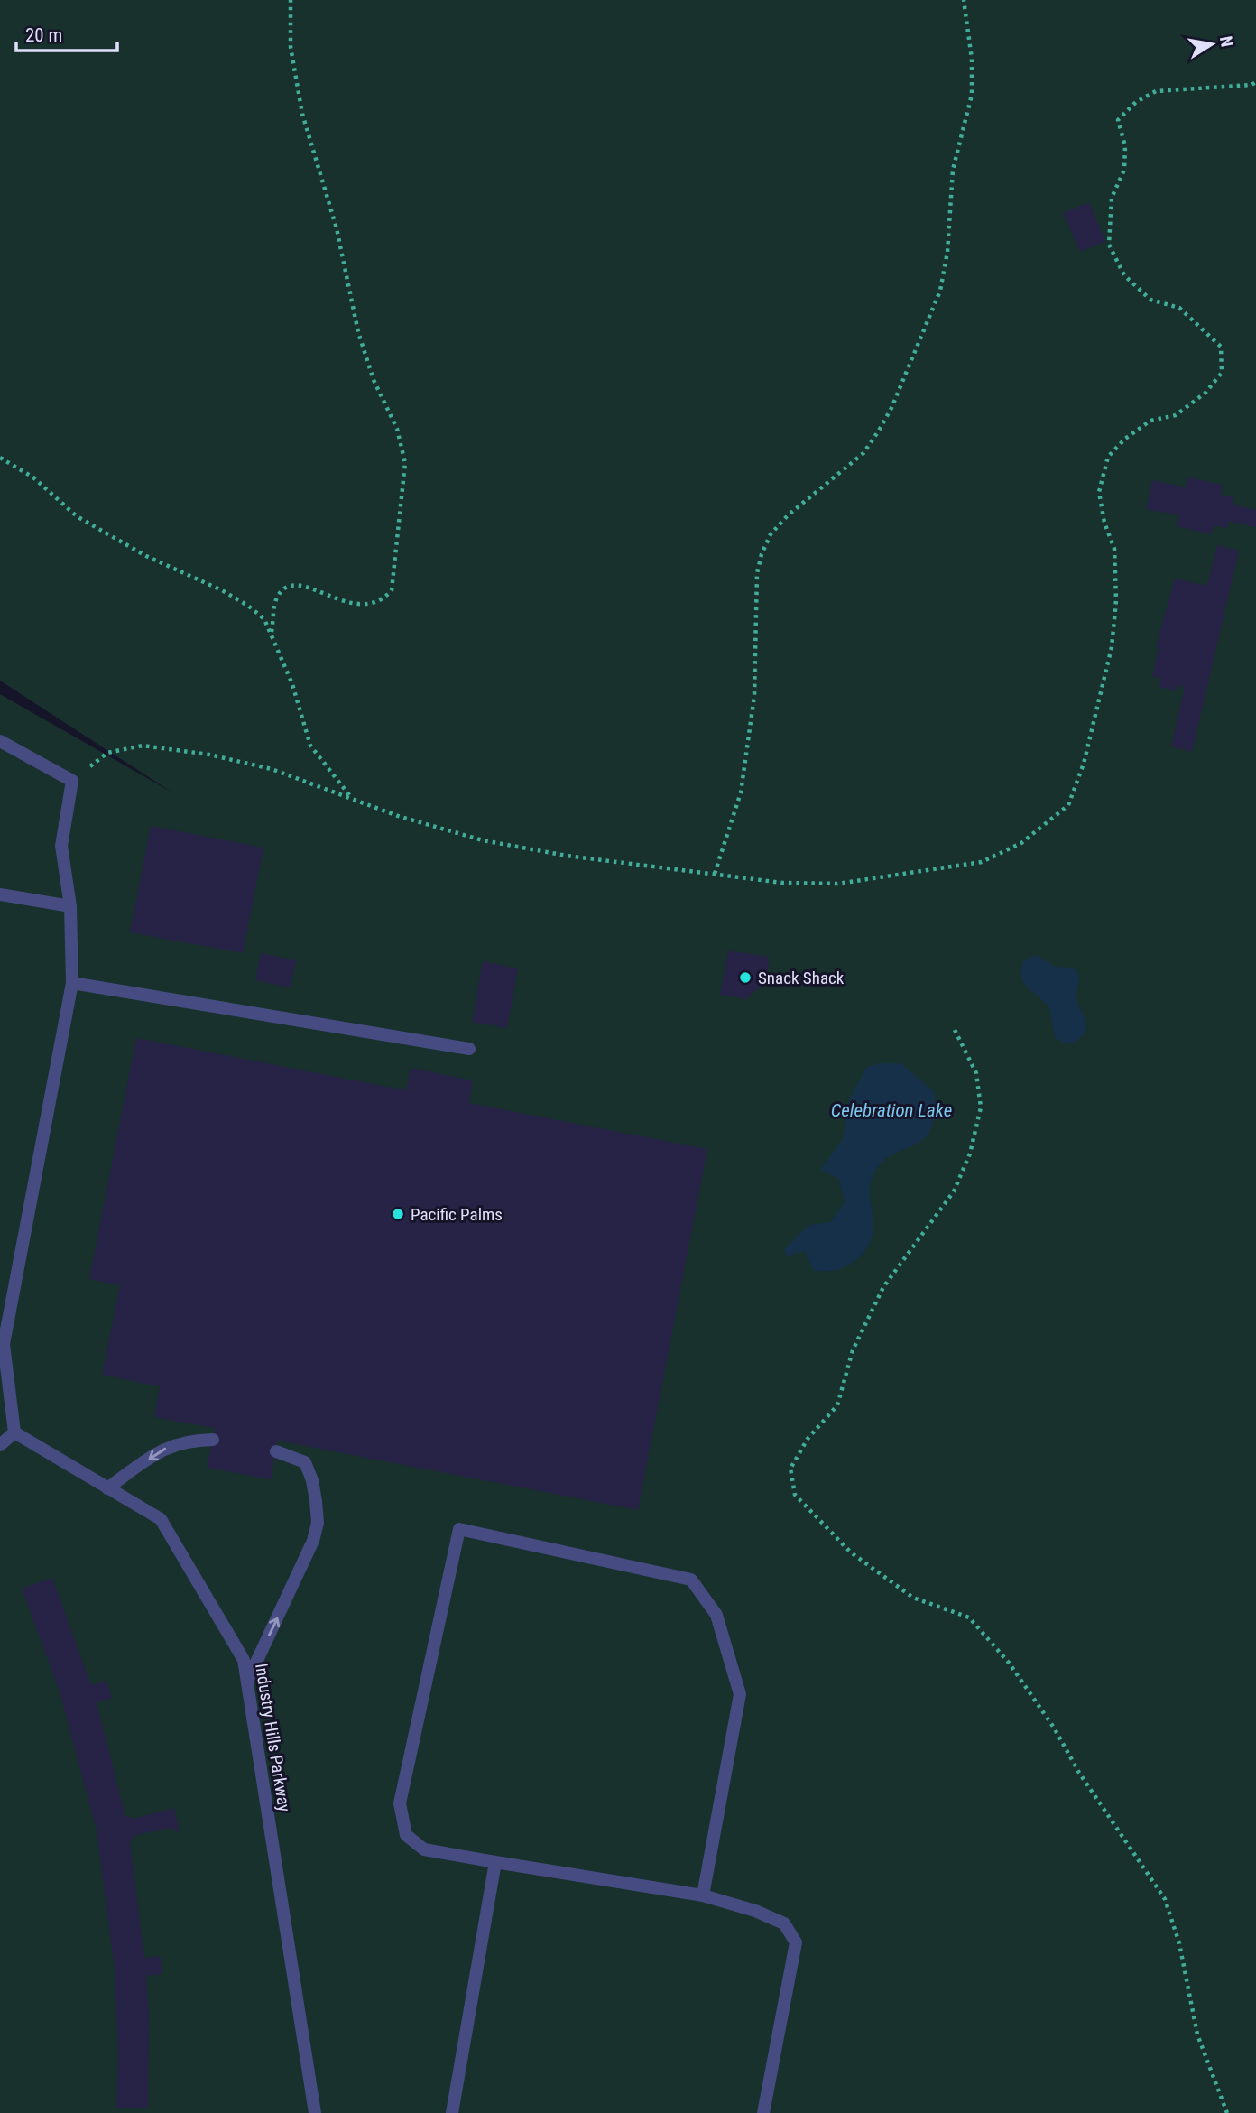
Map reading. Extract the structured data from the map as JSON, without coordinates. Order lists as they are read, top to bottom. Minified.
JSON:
{"streets":{"street":["Industry Hills Parkway"]},"water":["Celebration Lake"],"places":["Snack Shack","Pacific Palms"],"scale_bar":"20 m","north":"right"}
